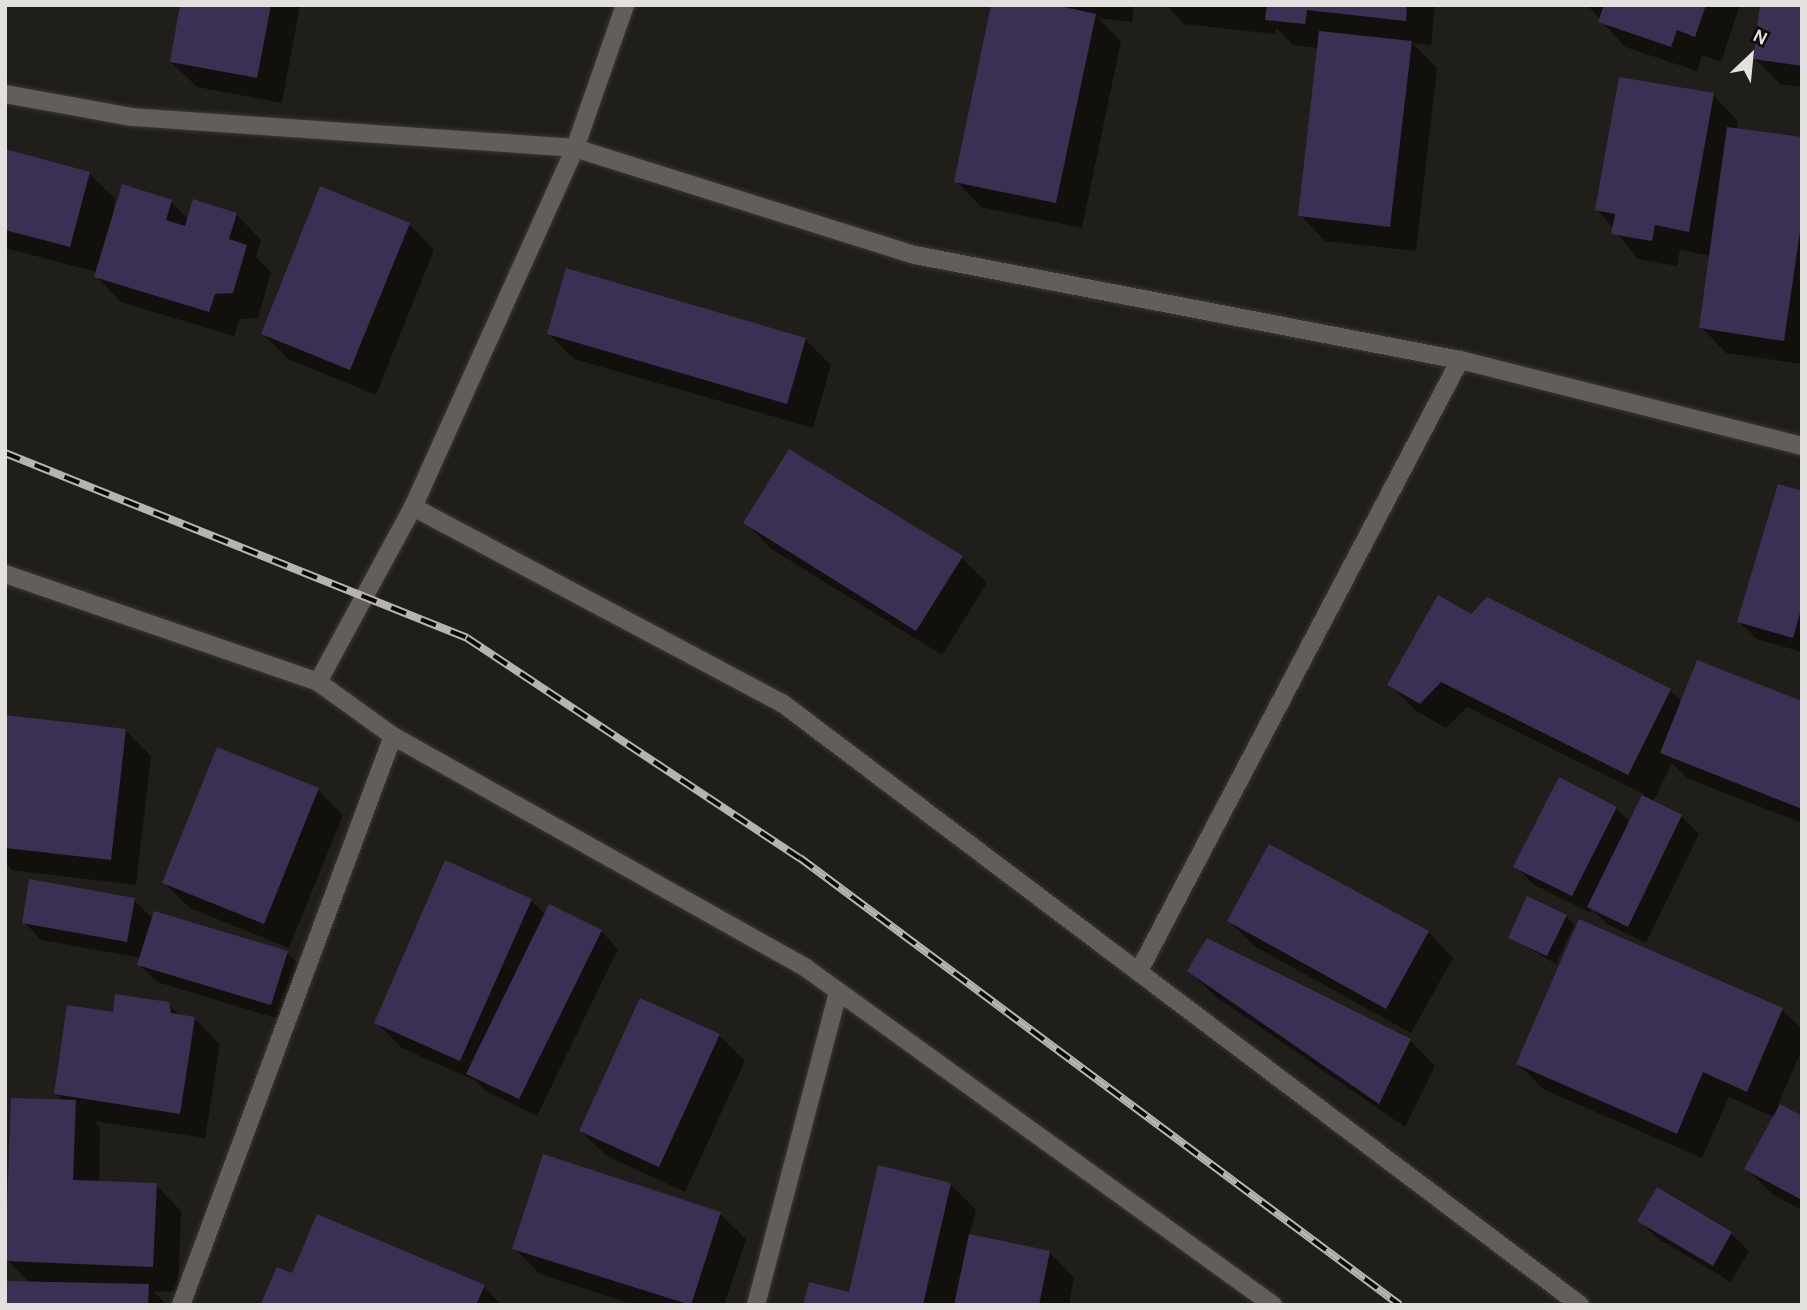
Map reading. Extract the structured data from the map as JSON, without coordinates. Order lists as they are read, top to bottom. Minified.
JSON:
{"north":"top right"}
